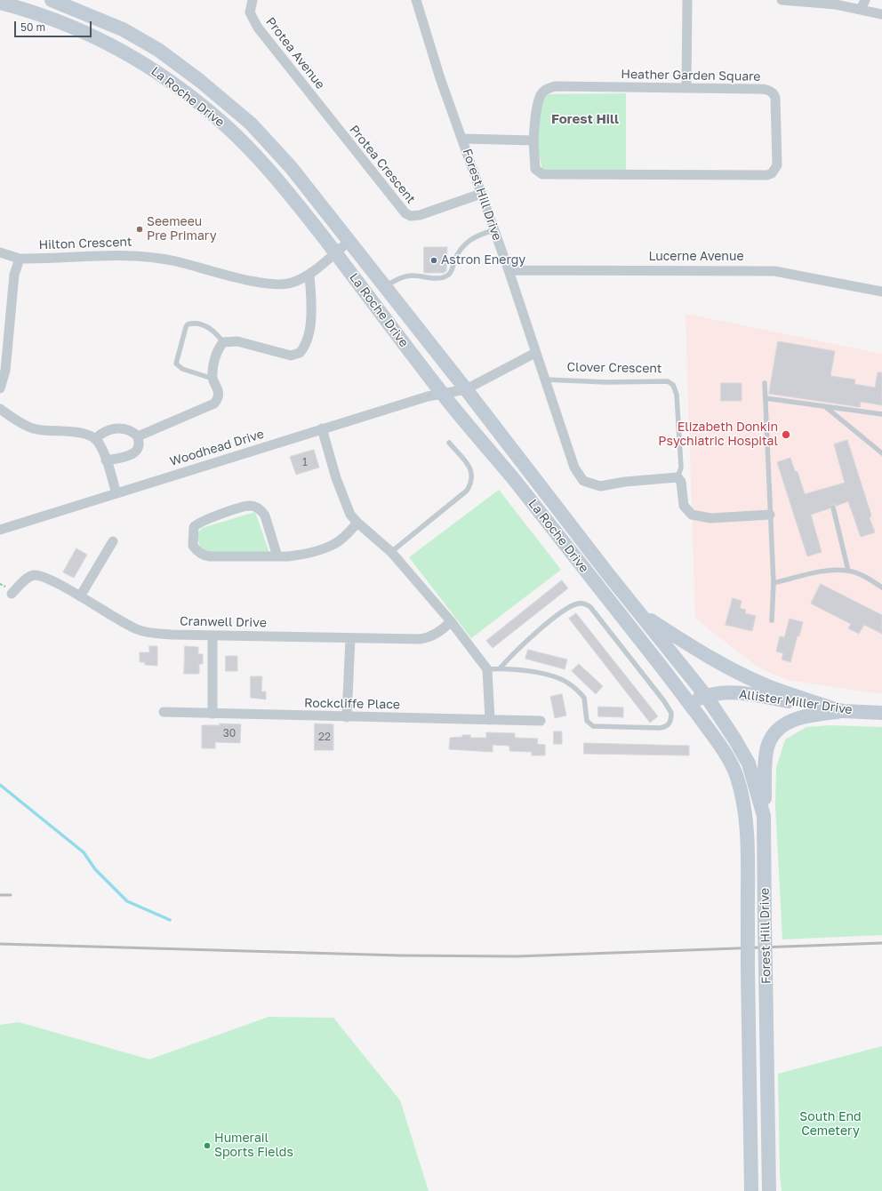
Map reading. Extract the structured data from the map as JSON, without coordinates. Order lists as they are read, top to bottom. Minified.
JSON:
{"streets":{"street":["Protea Avenue","Heather Garden Square","La Roche Drive","Protea Crescent","Forest Hill Drive","Hilton Crescent","Lucerne Avenue","Clover Crescent","Woodhead Drive","Cranwell Drive","Allister Miller Drive","Rockcliffe Place"]},"crossings":[["Protea Avenue","Protea Crescent"],["La Roche Drive","Forest Hill Drive"],["La Roche Drive","Hilton Crescent"],["La Roche Drive","Woodhead Drive"],["La Roche Drive","Allister Miller Drive"],["Protea Crescent","Forest Hill Drive"],["Forest Hill Drive","Lucerne Avenue"],["Forest Hill Drive","Allister Miller Drive"]],"districts":["Forest Hill"],"parks":["South End Cemetery"],"places":["Seemeeu Pre Primary","Astron Energy","Elizabeth Donkin Psychiatric Hospital","Humerail Sports Fields"],"house_numbers":["1","30","22"],"scale_bar":"50 m"}
